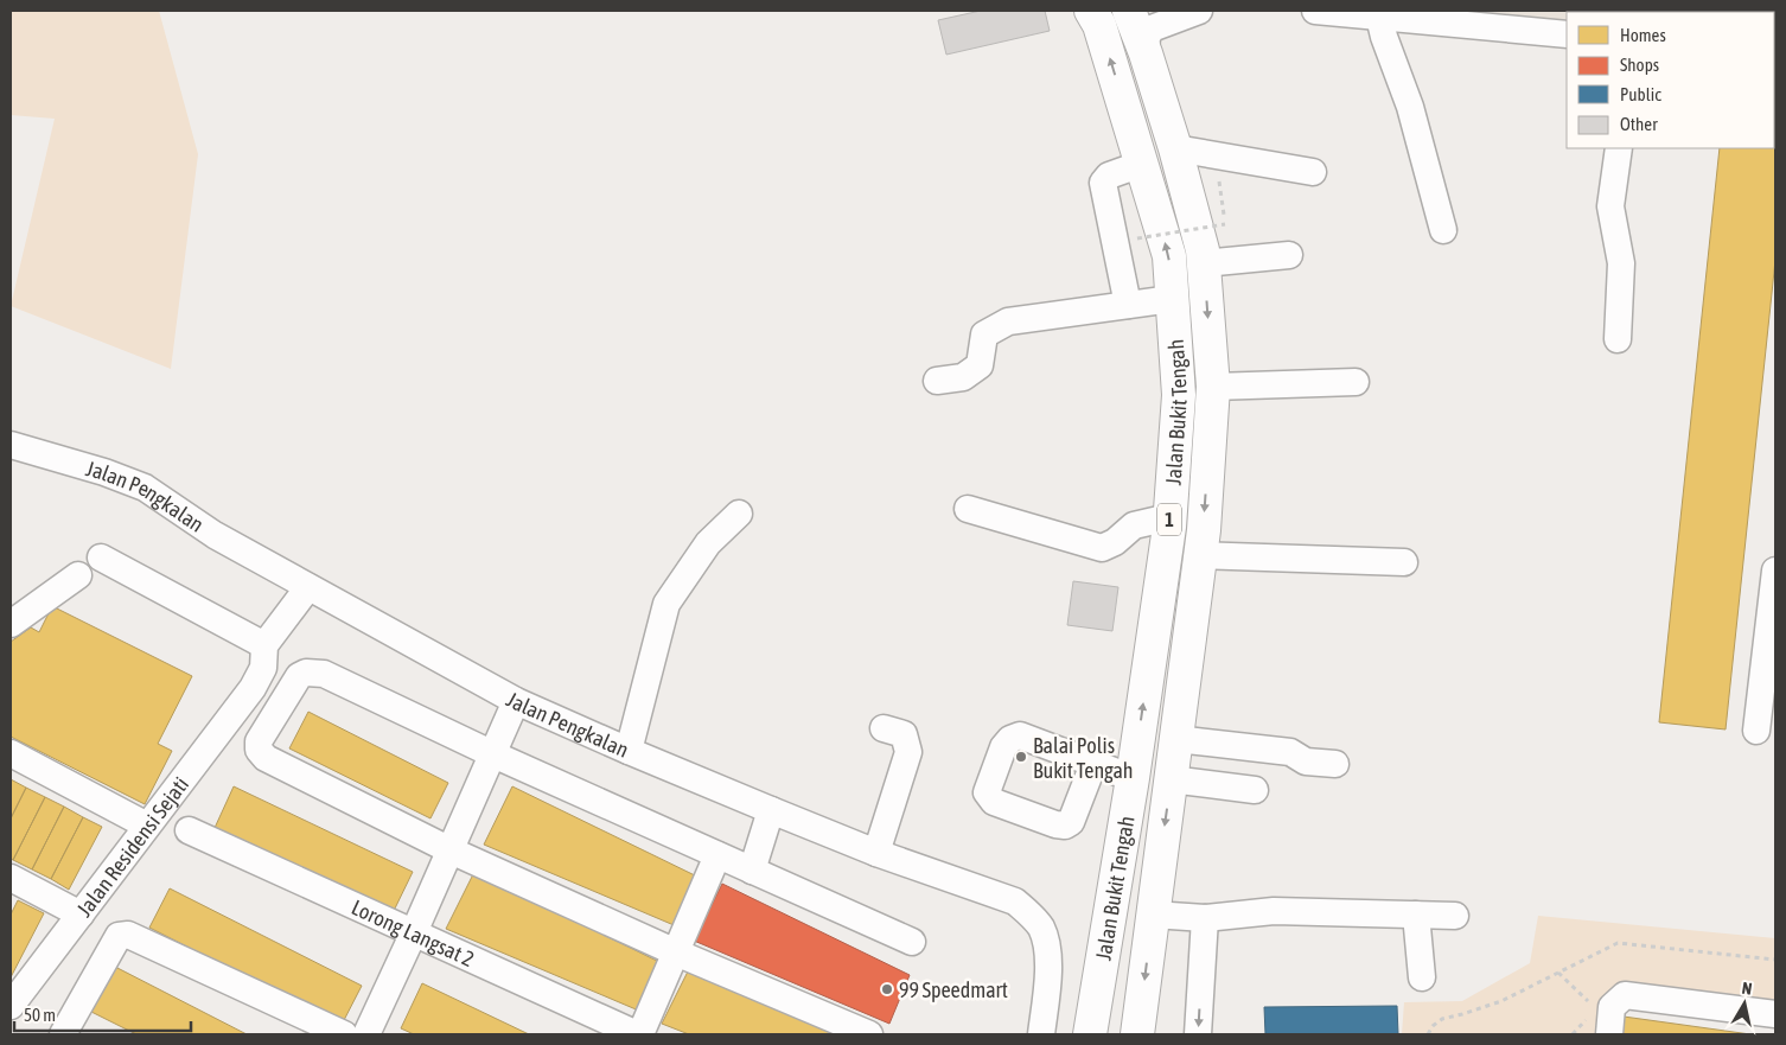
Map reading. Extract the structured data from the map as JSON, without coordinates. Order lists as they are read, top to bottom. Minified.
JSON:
{"streets":{"highway":["Jalan Bukit Tengah","1"],"street":["Jalan Pengkalan","Jalan Residensi Sejati","Lorong Langsat 2"]},"places":["Balai Polis Bukit Tengah","99 Speedmart"],"legend":["Homes","Shops","Public","Other"],"scale_bar":"50 m","north":"top"}
